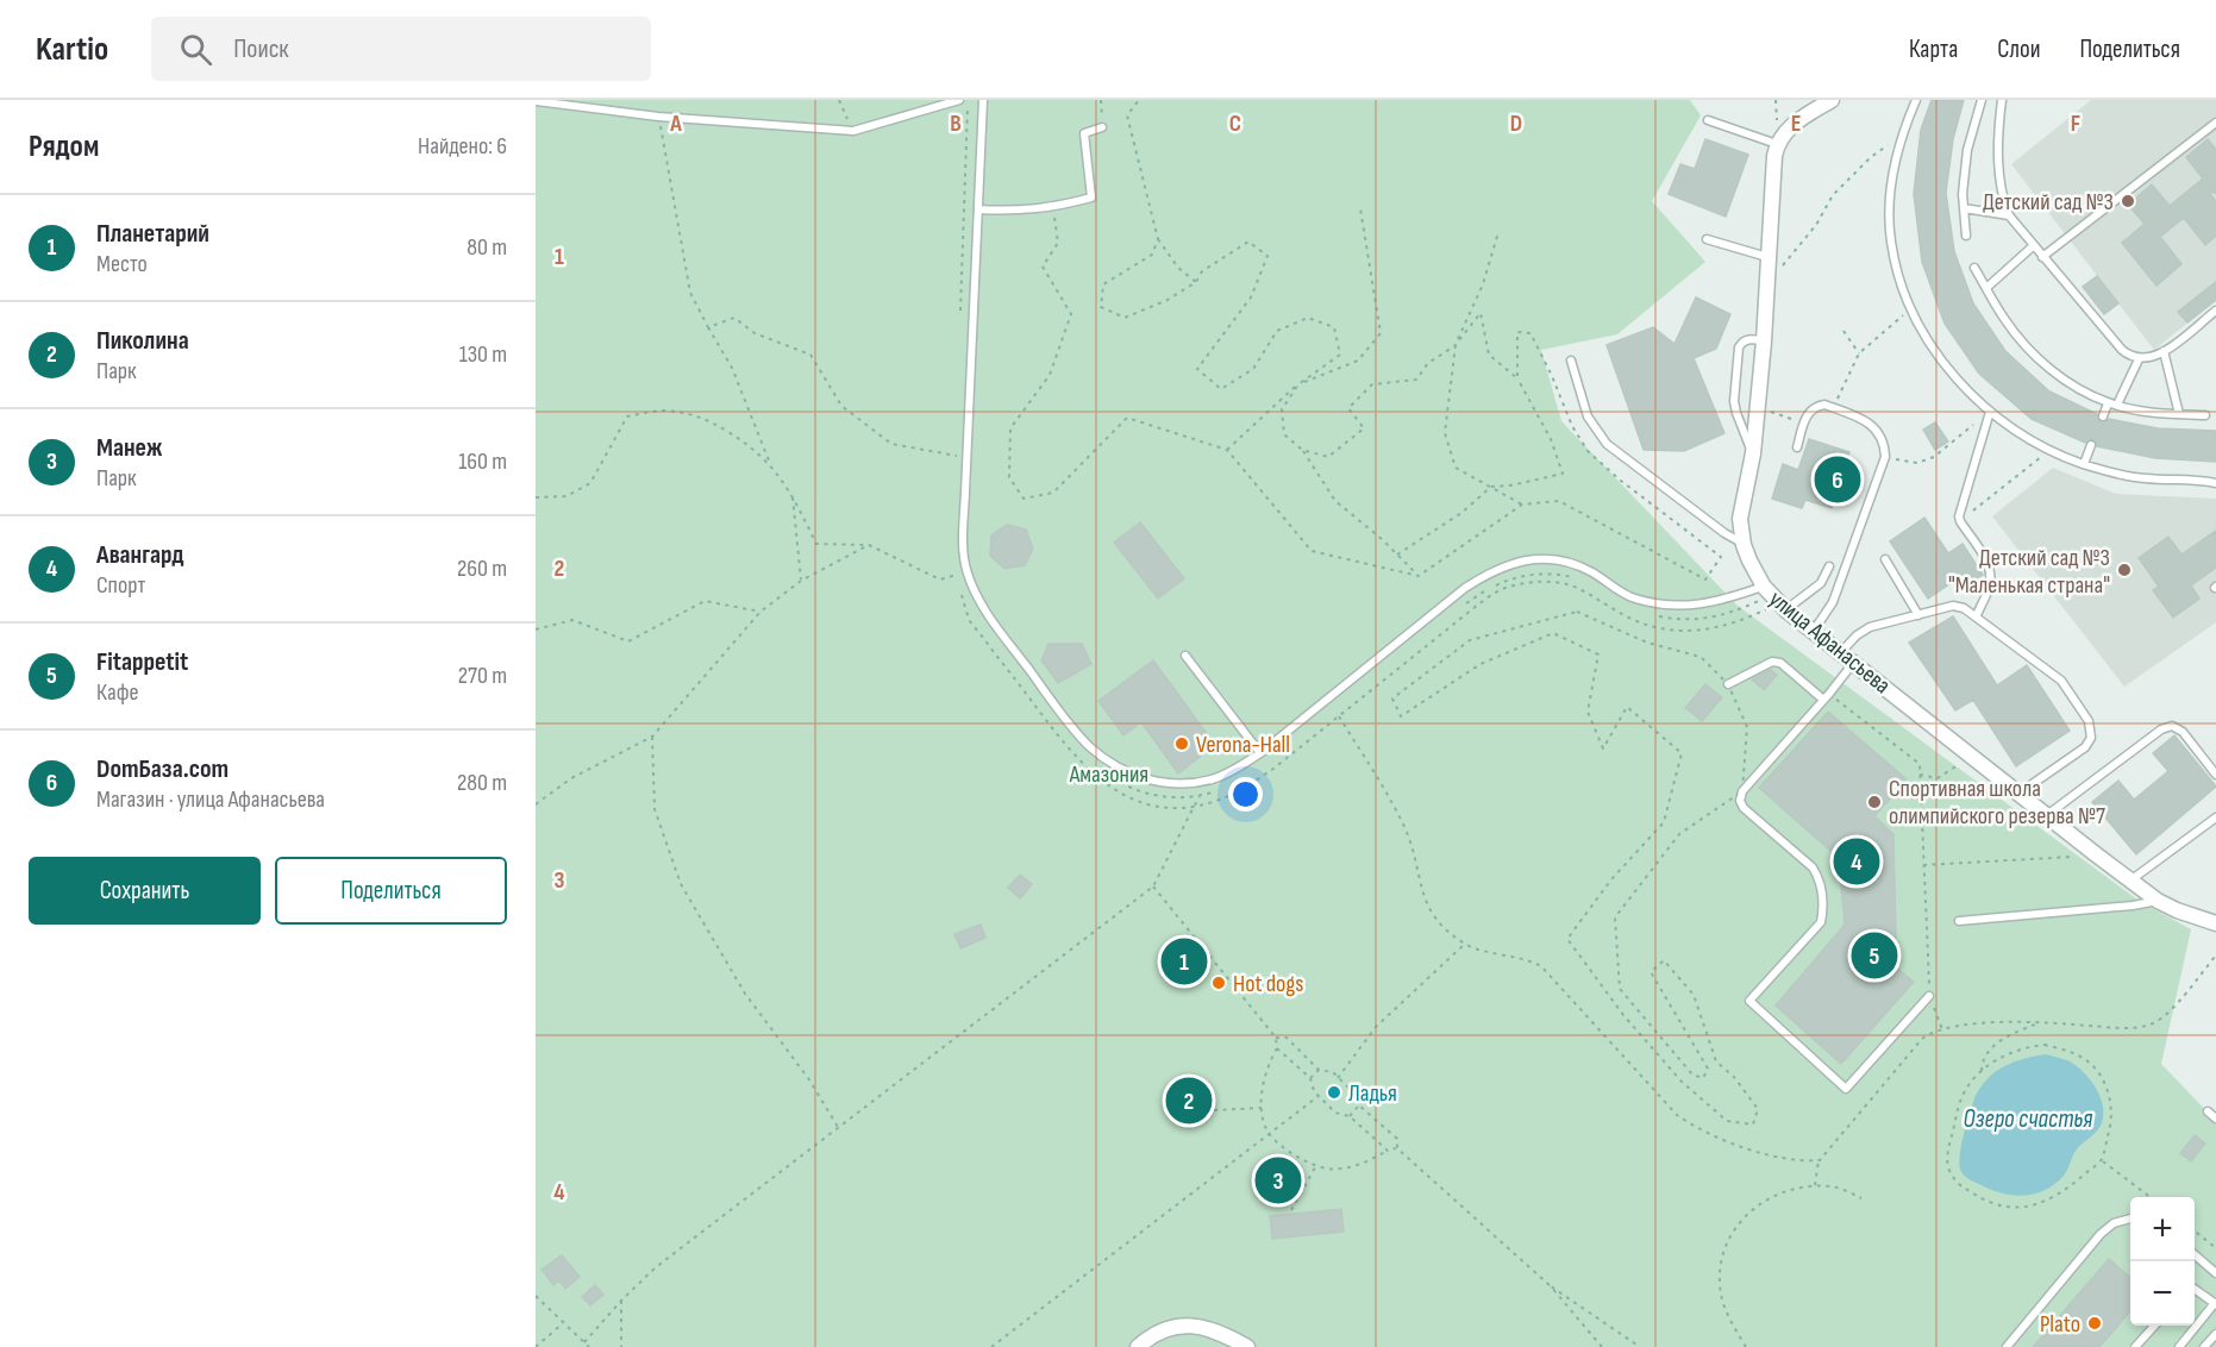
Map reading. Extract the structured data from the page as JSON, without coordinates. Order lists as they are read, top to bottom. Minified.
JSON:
{"streets":{"street":["улица Афанасьева"]},"water":["Озеро счастья"],"parks":["Амазония"],"places":["Детский сад №3","Детский сад №3 \"Маленькая страна\"","Verona-Hall","Спортивная школа олимпийского резерва №7","Hot dogs","Ладья","Plato"],"page":{"header":"Kartio","search":"Поиск","nav":["Карта","Слои","Поделиться"],"heading":["Рядом","Найдено: 6"],"list":[{"mark":"1","name":"Планетарий","note":"Место","value":"80 m"},{"mark":"2","name":"Пиколина","note":"Парк","value":"130 m"},{"mark":"3","name":"Манеж","note":"Парк","value":"160 m"},{"mark":"4","name":"Авангард","note":"Спорт","value":"260 m"},{"mark":"5","name":"Fitappetit","note":"Кафе","value":"270 m"},{"mark":"6","name":"DomБаза.com","note":"Магазин · улица Афанасьева","value":"280 m"}],"pins":["6","4","5","1","2","3"],"buttons":["Сохранить","Поделиться"],"map_buttons":["+","−"]},"grid":{"columns":["A","B","C","D","E","F"],"rows":["1","2","3","4"]}}
